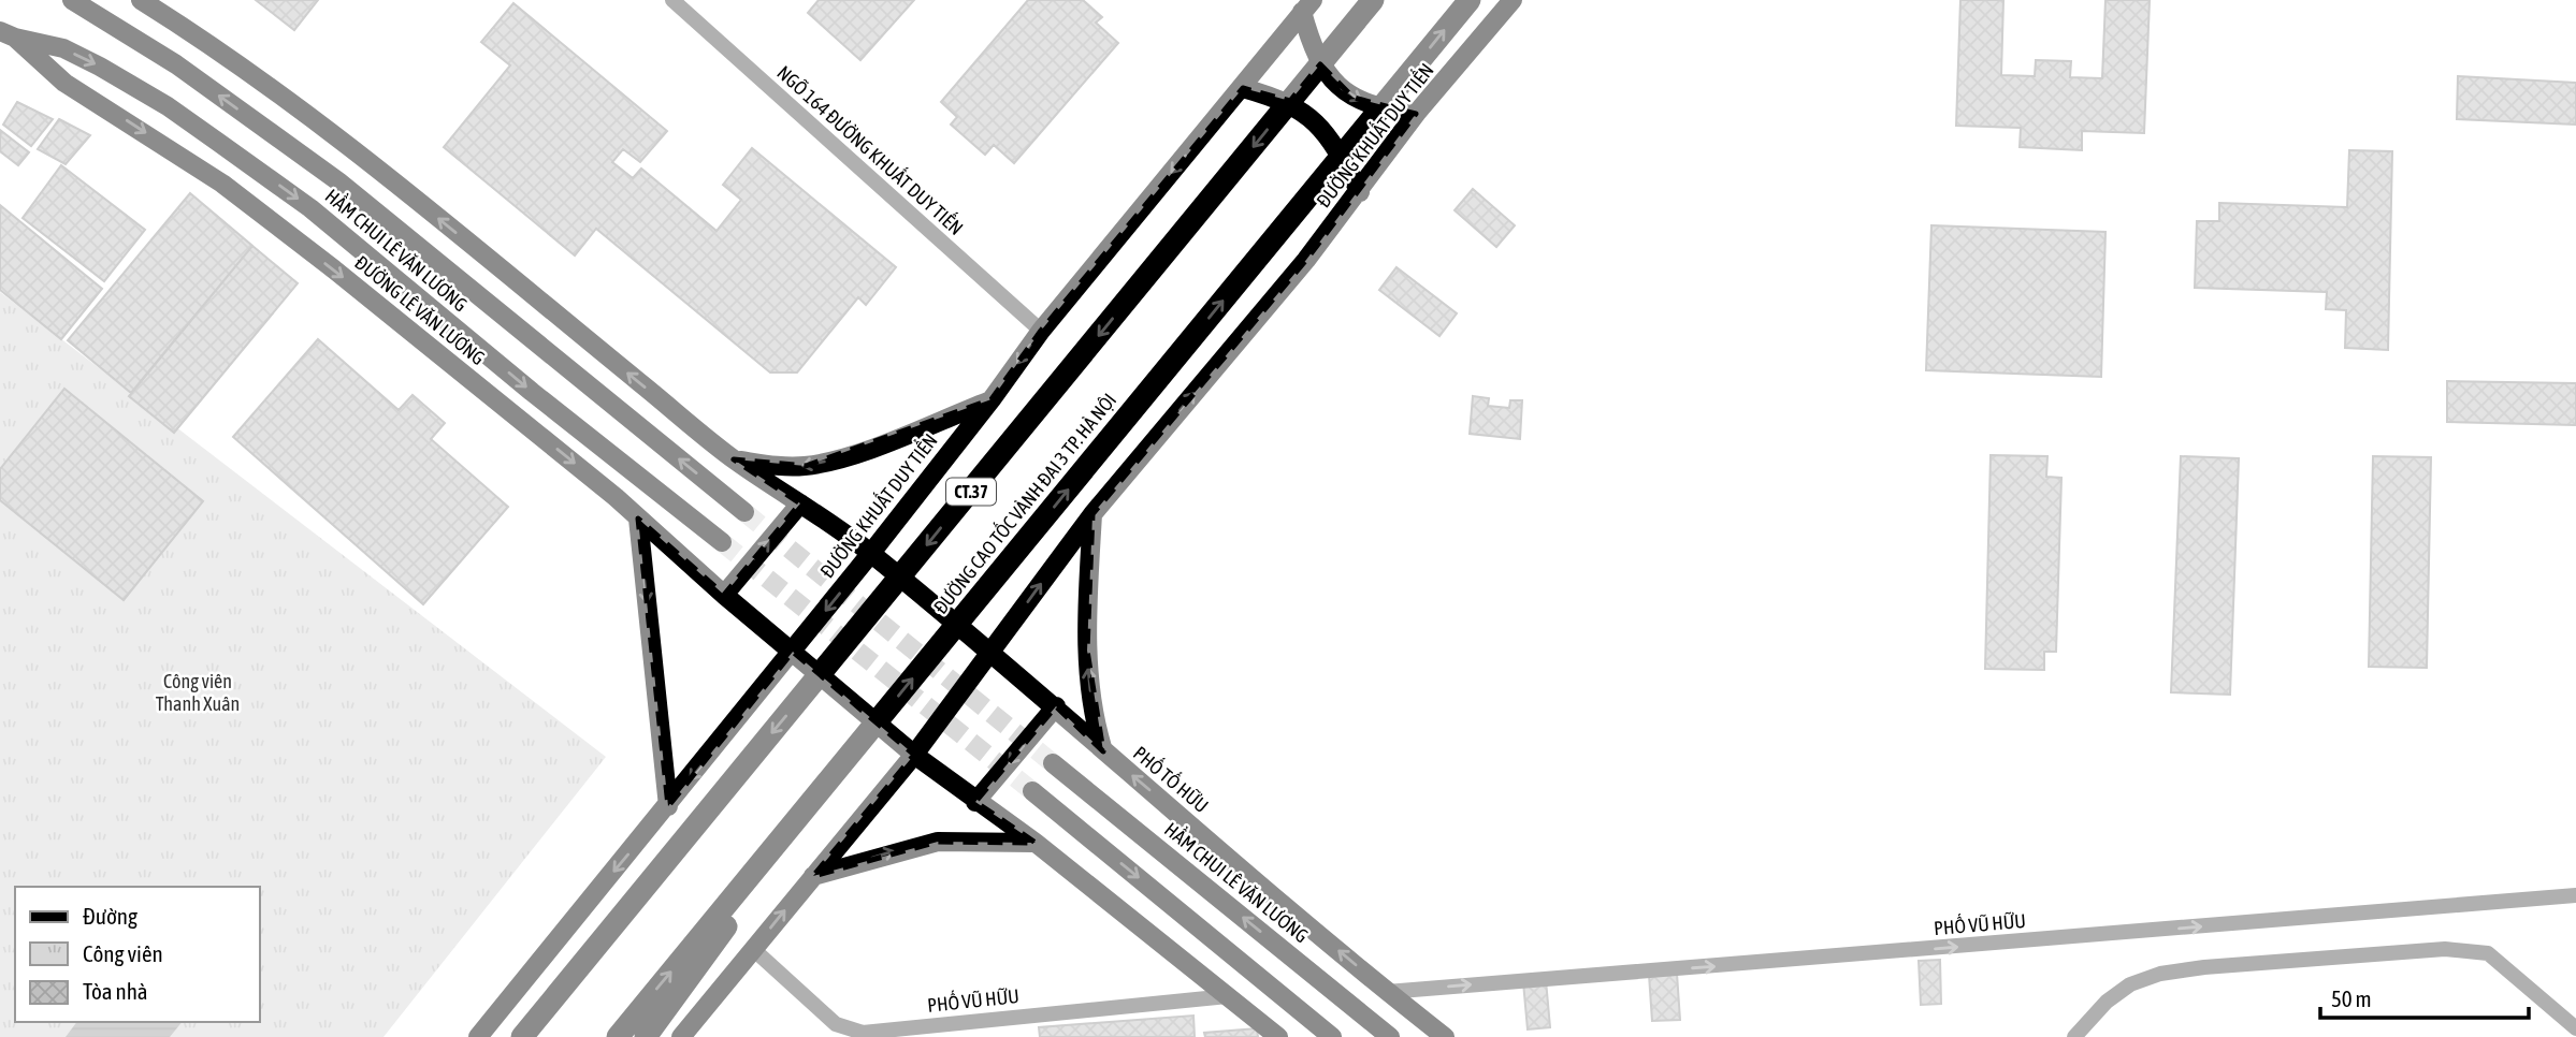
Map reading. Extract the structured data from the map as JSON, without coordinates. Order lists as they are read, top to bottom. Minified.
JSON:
{"streets":{"highway":["CT.37","ĐƯỜNG CAO TỐC VÀNH ĐAI 3 TP. HÀ NỘI"],"main road":["ĐƯỜNG KHUẤT DUY TIẾN","HẦM CHUI LÊ VĂN LƯƠNG","ĐƯỜNG LÊ VĂN LƯƠNG","PHỐ TỐ HỮU"],"street":["NGÕ 164 ĐƯỜNG KHUẤT DUY TIẾN","PHỐ VŨ HỮU"]},"crossings":[["ĐƯỜNG KHUẤT DUY TIẾN","NGÕ 164 ĐƯỜNG KHUẤT DUY TIẾN"],["ĐƯỜNG KHUẤT DUY TIẾN","ĐƯỜNG LÊ VĂN LƯƠNG"],["ĐƯỜNG KHUẤT DUY TIẾN","PHỐ TỐ HỮU"],["ĐƯỜNG KHUẤT DUY TIẾN","PHỐ VŨ HỮU"],["HẦM CHUI LÊ VĂN LƯƠNG","ĐƯỜNG LÊ VĂN LƯƠNG"],["PHỐ TỐ HỮU","PHỐ VŨ HỮU"]],"parks":["Công viên Thanh Xuân"],"legend":["Đường","Công viên","Tòa nhà"],"scale_bar":"50 m"}
